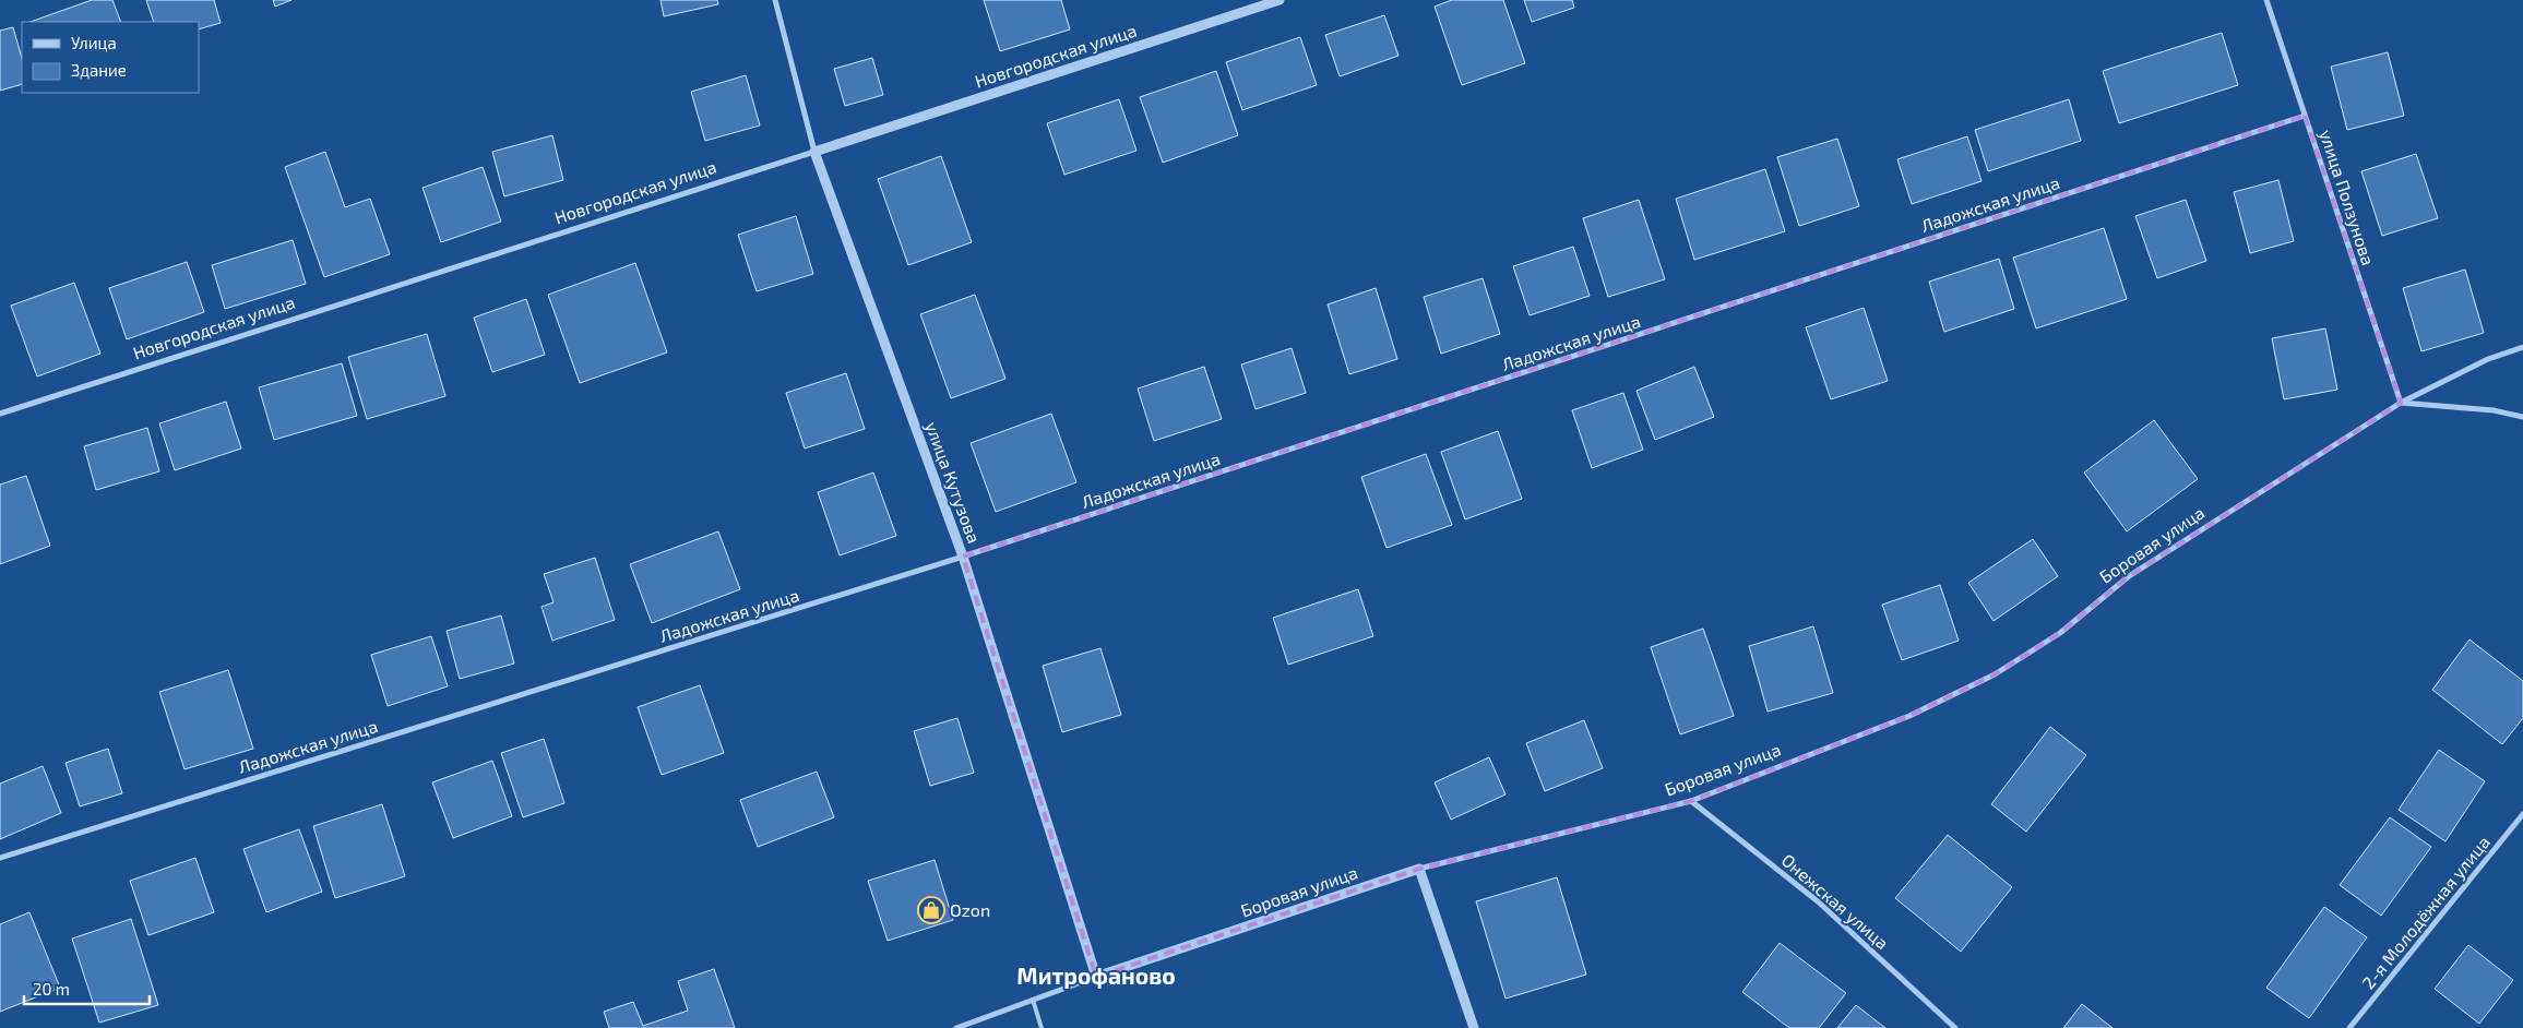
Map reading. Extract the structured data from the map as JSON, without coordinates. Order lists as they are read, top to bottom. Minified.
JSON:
{"streets":{"street":["Новгородская улица","улица Ползунова","Ладожская улица","улица Кутузова","Боровая улица","Онежская улица","2-я Молодёжная улица"]},"crossings":[["Новгородская улица","улица Кутузова"],["улица Ползунова","Ладожская улица"],["улица Ползунова","Боровая улица"],["Ладожская улица","улица Кутузова"],["улица Кутузова","Боровая улица"],["Боровая улица","Онежская улица"]],"districts":["Митрофаново"],"places":{"shop":["Ozon"]},"legend":["Улица","Здание"],"scale_bar":"20 m"}
